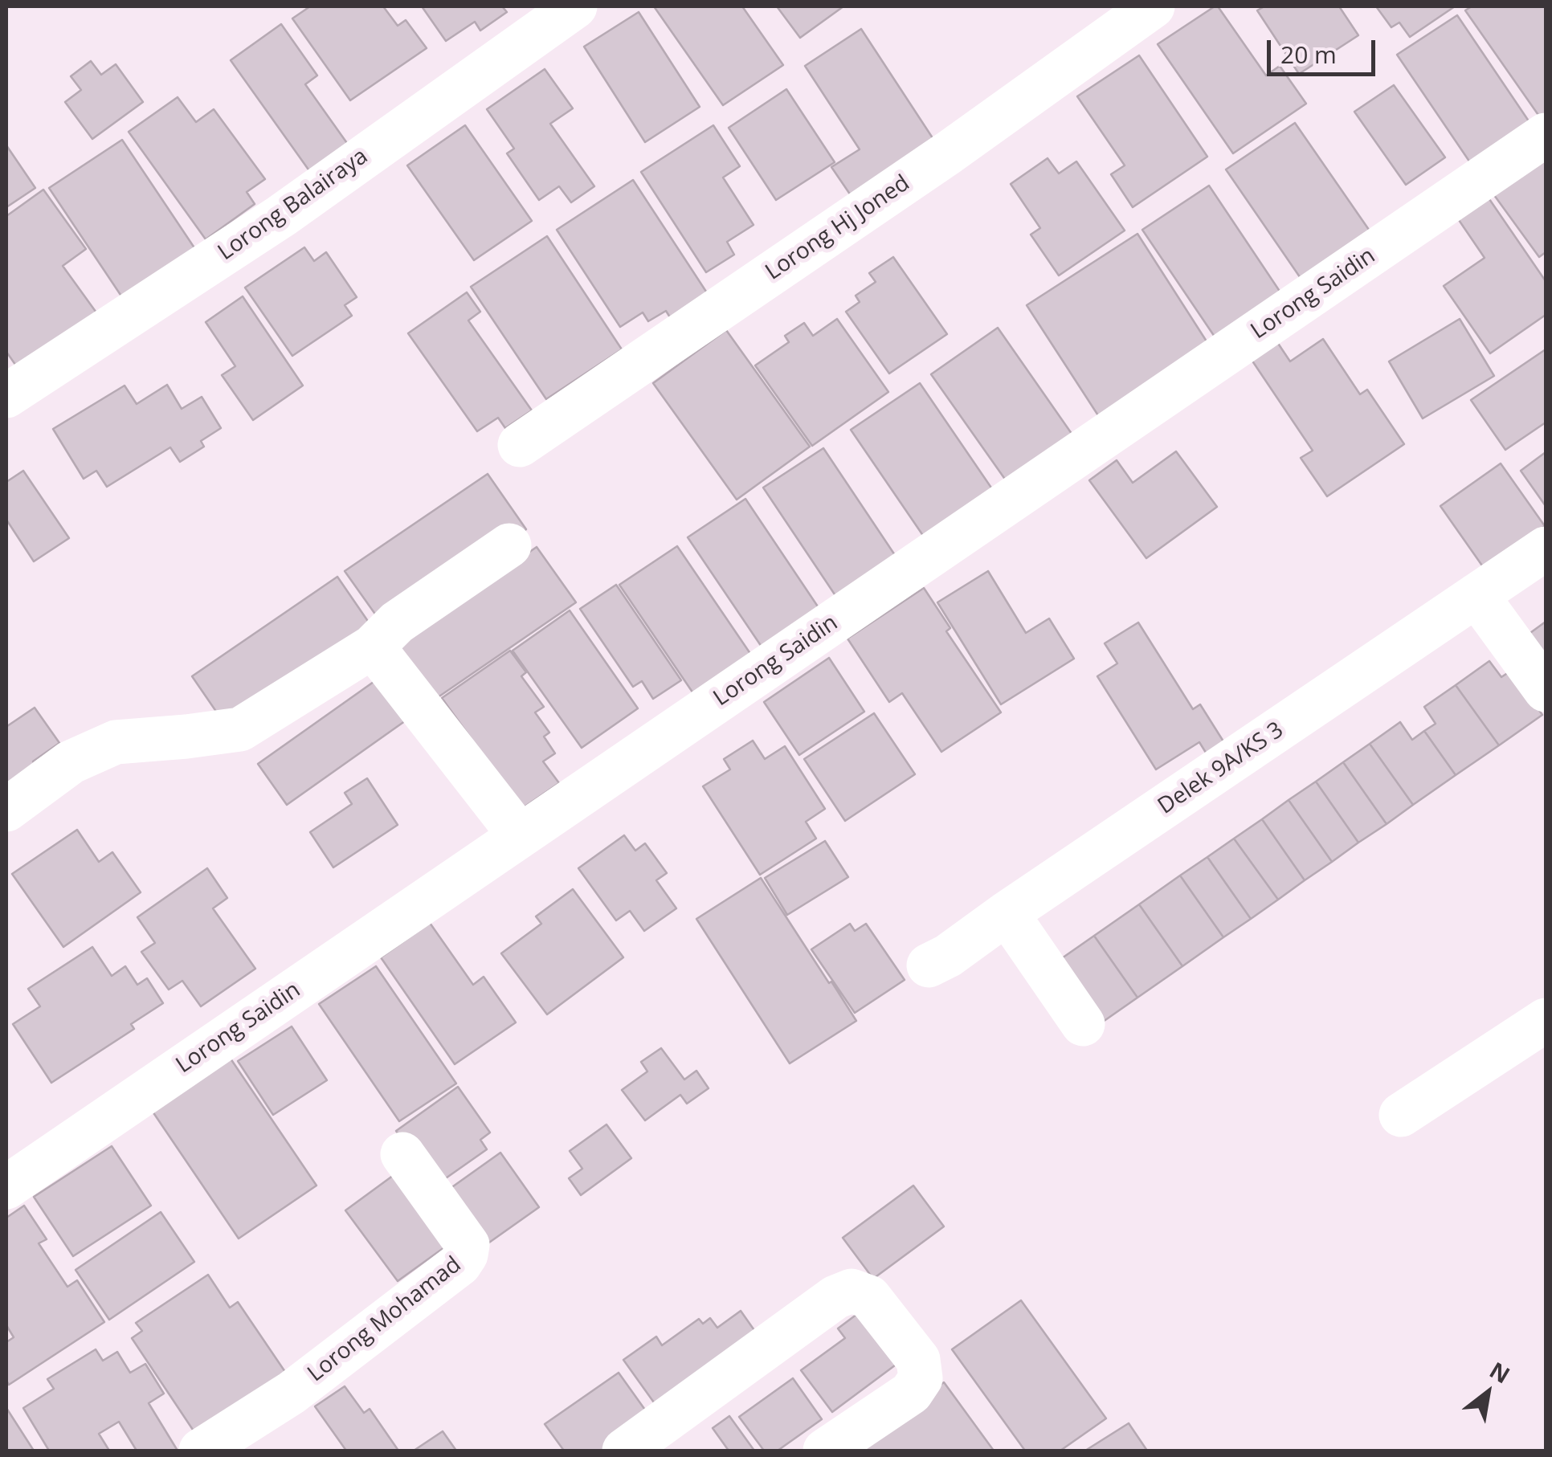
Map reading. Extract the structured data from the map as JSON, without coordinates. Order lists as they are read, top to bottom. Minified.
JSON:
{"streets":{"street":["Lorong Balairaya","Lorong Hj Joned","Lorong Saidin","Delek 9A/KS 3","Lorong Mohamad"]},"scale_bar":"20 m","north":"top right"}
